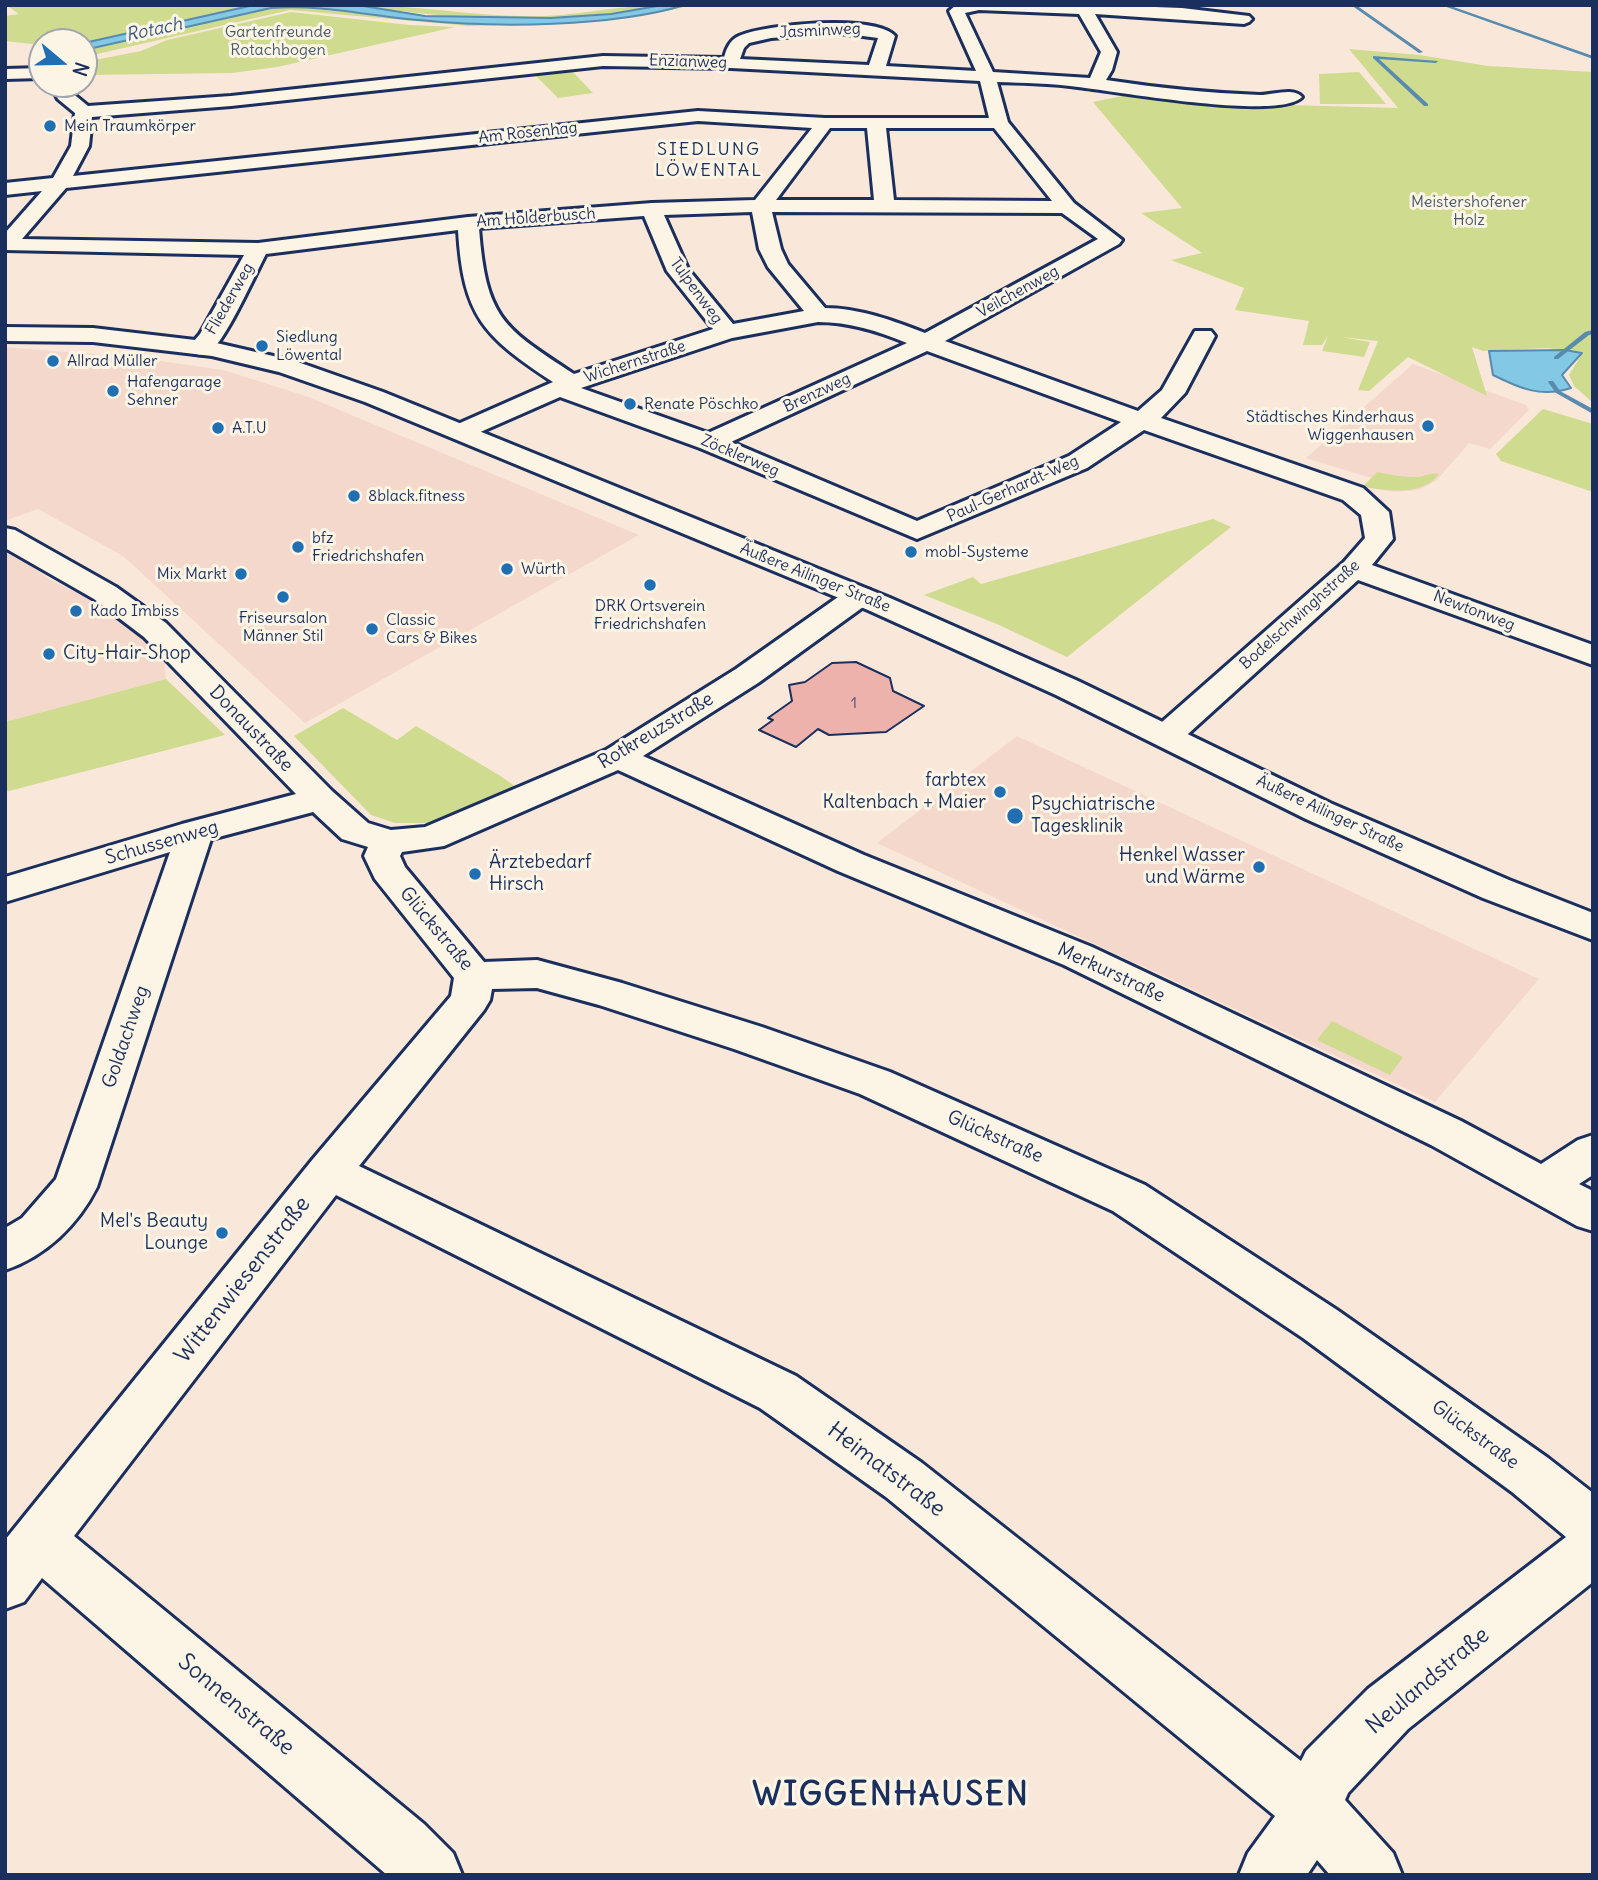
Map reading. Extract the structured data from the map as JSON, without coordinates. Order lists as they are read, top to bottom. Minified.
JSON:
{"streets":{"street":["Jasminweg","Enzianweg","Am Rosenhag","Am Holderbusch","Tulpenweg","Veilchenweg","Fliederweg","Wichernstraße","Brenzweg","Zöcklerweg","Paul-Gerhardt-Weg","Äußere Ailinger Straße","Newtonweg","Bodelschwinghstraße","Donaustraße","Rotkreuzstraße","Schussenweg","Glückstraße","Merkurstraße","Goldachweg","Wittenwiesenstraße","Heimatstraße","Neulandstraße","Sonnenstraße"]},"crossings":[["Jasminweg","Enzianweg"],["Am Rosenhag","Am Holderbusch"],["Am Holderbusch","Tulpenweg"],["Am Holderbusch","Veilchenweg"],["Am Holderbusch","Fliederweg"],["Am Holderbusch","Zöcklerweg"],["Tulpenweg","Wichernstraße"],["Veilchenweg","Brenzweg"],["Veilchenweg","Bodelschwinghstraße"],["Fliederweg","Äußere Ailinger Straße"],["Wichernstraße","Zöcklerweg"],["Wichernstraße","Äußere Ailinger Straße"],["Wichernstraße","Bodelschwinghstraße"],["Brenzweg","Zöcklerweg"],["Brenzweg","Bodelschwinghstraße"],["Zöcklerweg","Paul-Gerhardt-Weg"],["Paul-Gerhardt-Weg","Bodelschwinghstraße"],["Äußere Ailinger Straße","Bodelschwinghstraße"],["Äußere Ailinger Straße","Rotkreuzstraße"],["Newtonweg","Bodelschwinghstraße"],["Donaustraße","Rotkreuzstraße"],["Donaustraße","Schussenweg"],["Donaustraße","Glückstraße"],["Rotkreuzstraße","Glückstraße"],["Rotkreuzstraße","Merkurstraße"],["Schussenweg","Goldachweg"],["Glückstraße","Wittenwiesenstraße"],["Wittenwiesenstraße","Heimatstraße"],["Wittenwiesenstraße","Sonnenstraße"],["Heimatstraße","Neulandstraße"]],"districts":["SIEDLUNG LÖWENTAL","WIGGENHAUSEN"],"water":["Rotach"],"parks":["Gartenfreunde Rotachbogen","Meistershofener Holz"],"places":["Mein Traumkörper","Siedlung Löwental","Allrad Müller","Hafengarage Sehner","Renate Pöschko","Städtisches Kinderhaus Wiggenhausen","A.T.U","8black.fitness","bfz Friedrichshafen","mobl-Systeme","Würth","Mix Markt","DRK Ortsverein Friedrichshafen","Friseursalon Männer Stil","Kado Imbiss","Classic Cars & Bikes","City-Hair-Shop","farbtex Kaltenbach + Maier","Psychiatrische Tagesklinik","Henkel Wasser und Wärme","Ärztebedarf Hirsch","Mel's Beauty Lounge"],"house_numbers":["1"],"north":"right"}
